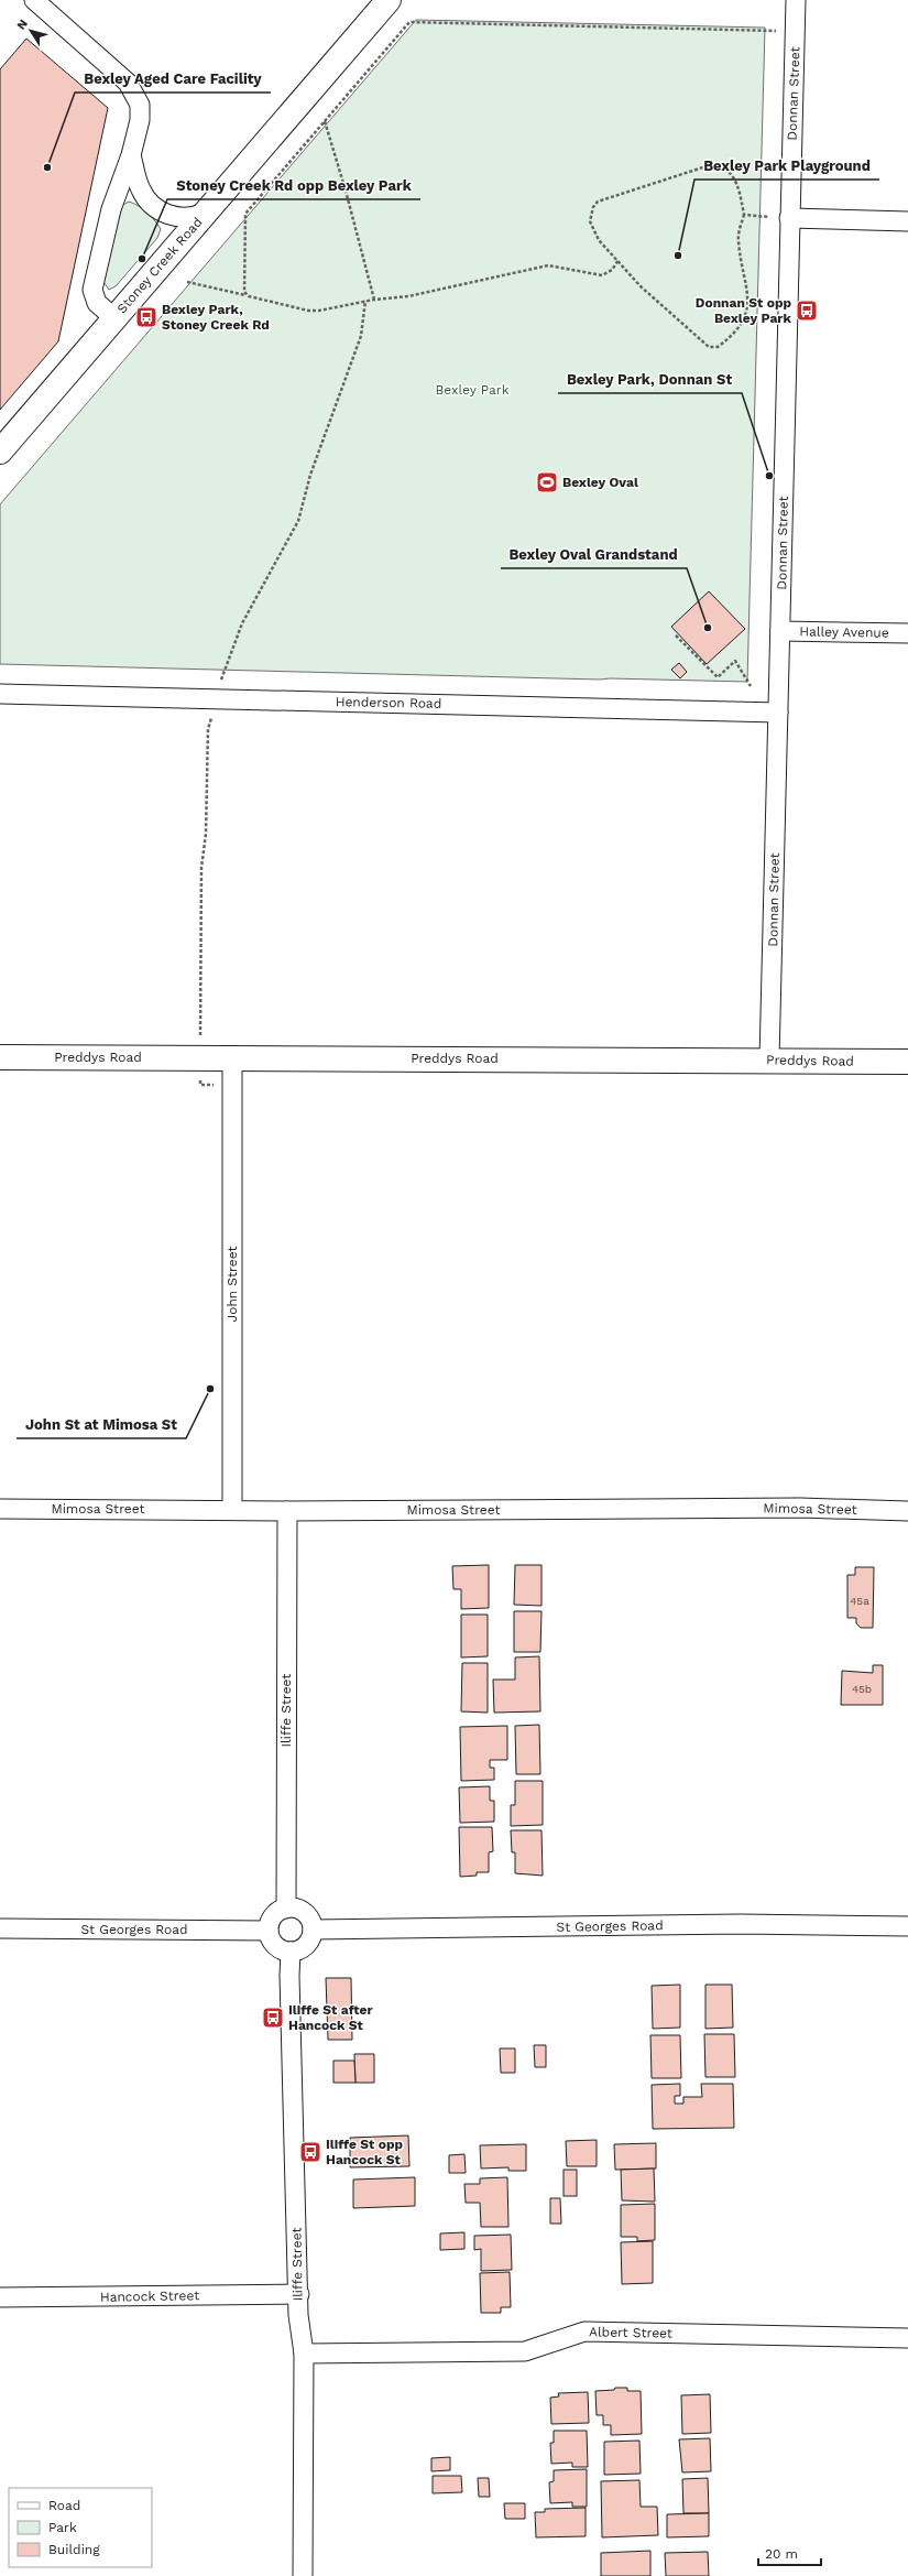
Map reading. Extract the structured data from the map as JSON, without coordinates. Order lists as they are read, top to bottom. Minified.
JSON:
{"streets":{"main road":["Stoney Creek Road","Preddys Road"],"street":["Donnan Street","Halley Avenue","Henderson Road","John Street","Mimosa Street","Iliffe Street","St Georges Road","Hancock Street","Albert Street"]},"crossings":[["Donnan Street","Halley Avenue"],["Donnan Street","Henderson Road"],["Donnan Street","Preddys Road"],["Preddys Road","John Street"],["John Street","Mimosa Street"],["Mimosa Street","Iliffe Street"],["Iliffe Street","St Georges Road"],["Iliffe Street","Hancock Street"],["Iliffe Street","Albert Street"]],"parks":["Bexley Park"],"places":{"other":["Bexley Aged Care Facility","Bexley Park Playground","Stoney Creek Rd opp Bexley Park","Bexley Park, Donnan St","Bexley Oval Grandstand","John St at Mimosa St"],"bus stop":["Donnan St opp Bexley Park","Bexley Park, Stoney Creek Rd","Iliffe St after Hancock St","Iliffe St opp Hancock St"],"sports":["Bexley Oval"]},"house_numbers":["45a","45b"],"legend":["Road","Park","Building"],"scale_bar":"20 m","north":"top left"}
